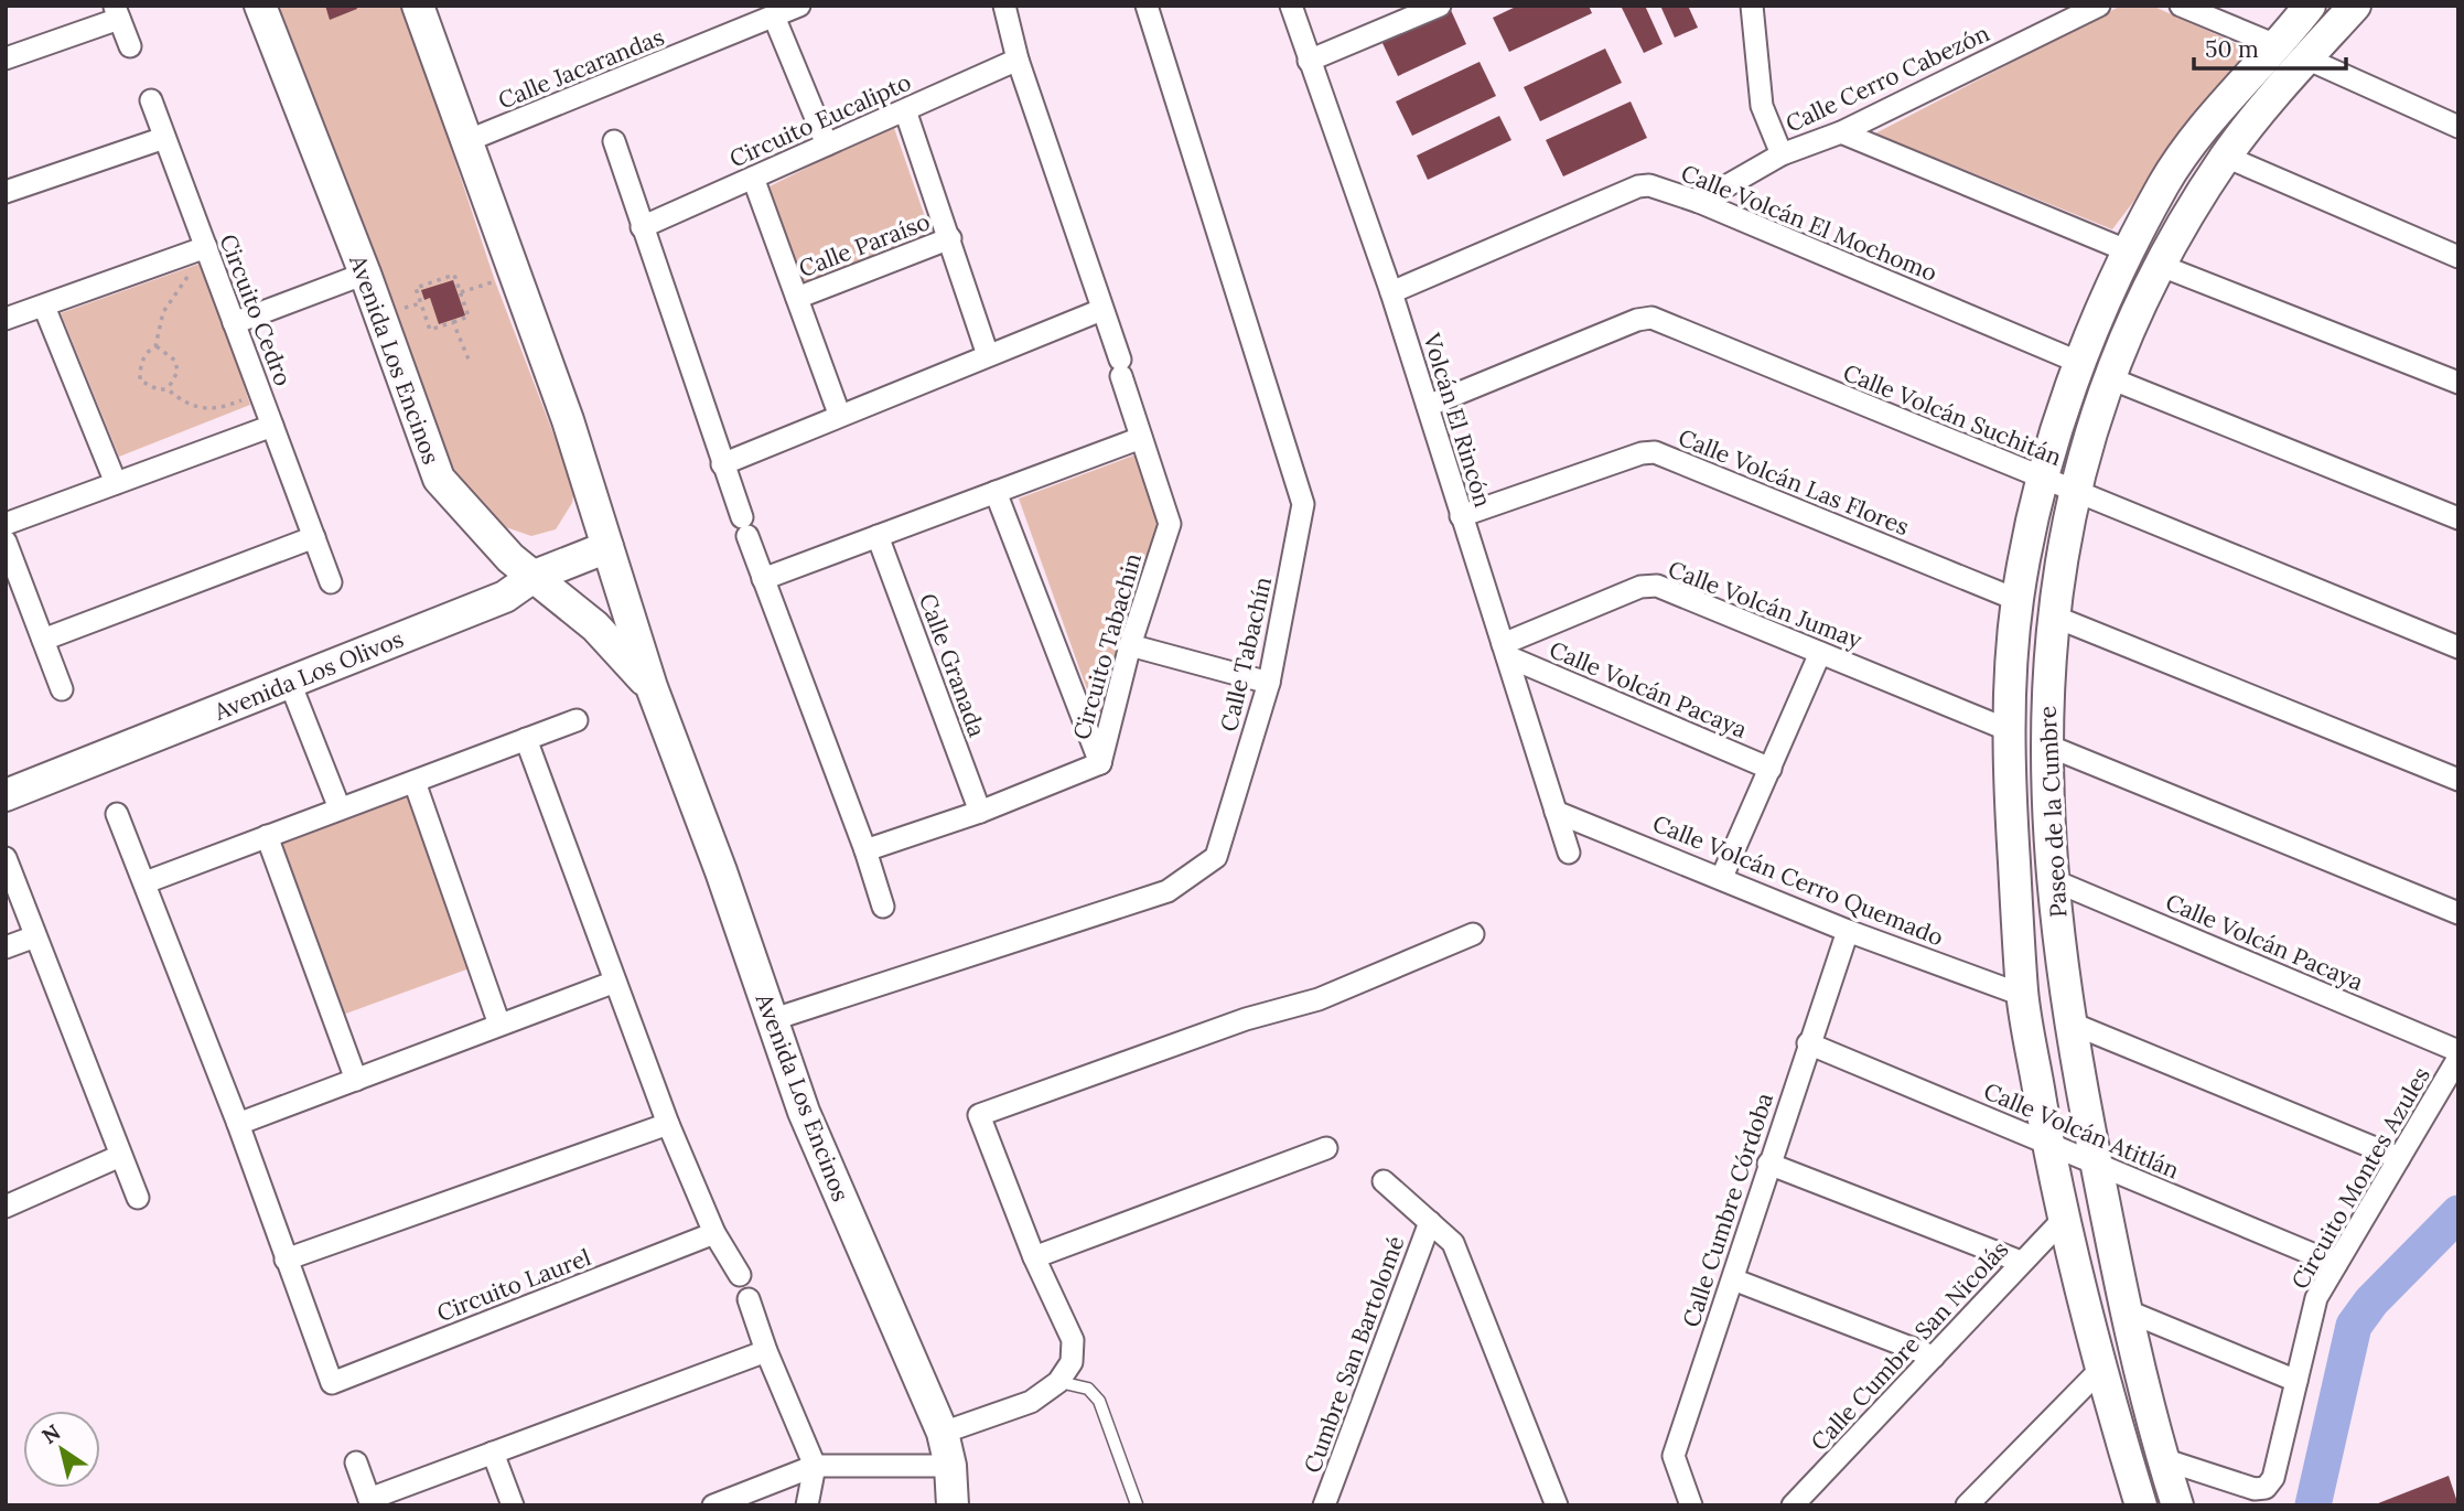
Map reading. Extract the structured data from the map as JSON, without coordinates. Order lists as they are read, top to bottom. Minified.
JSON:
{"streets":{"street":["Calle Jacarandas","Calle Cerro Cabezón","Circuito Eucalipto","Calle Volcán El Mochomo","Calle Paraíso","Circuito Cedro","Avenida Los Encinos","Calle Volcán Suchitán","Volcán El Rincón","Calle Volcán Las Flores","Calle Volcán Jumay","Circuito Tabachin","Calle Tabachín","Calle Granada","Avenida Los Olivos","Calle Volcán Pacaya","Paseo de la Cumbre","Calle Volcán Cerro Quemado","Calle Volcán Atitlán","Circuito Montes Azules","Calle Cumbre Córdoba","Circuito Laurel","Calle Cumbre San Nicolás","Cumbre San Bartolomé"]},"crossings":[["Calle Jacarandas","Avenida Los Encinos"],["Calle Cerro Cabezón","Calle Volcán El Mochomo"],["Calle Volcán El Mochomo","Volcán El Rincón"],["Calle Volcán El Mochomo","Paseo de la Cumbre"],["Avenida Los Encinos","Calle Tabachín"],["Avenida Los Encinos","Avenida Los Olivos"],["Calle Volcán Suchitán","Volcán El Rincón"],["Calle Volcán Suchitán","Paseo de la Cumbre"],["Volcán El Rincón","Calle Volcán Las Flores"],["Volcán El Rincón","Calle Volcán Jumay"],["Volcán El Rincón","Calle Volcán Pacaya"],["Volcán El Rincón","Calle Volcán Cerro Quemado"],["Calle Volcán Las Flores","Paseo de la Cumbre"],["Calle Volcán Jumay","Calle Volcán Pacaya"],["Calle Volcán Jumay","Paseo de la Cumbre"],["Circuito Tabachin","Calle Granada"],["Calle Volcán Pacaya","Paseo de la Cumbre"],["Paseo de la Cumbre","Calle Volcán Cerro Quemado"],["Paseo de la Cumbre","Calle Volcán Atitlán"],["Paseo de la Cumbre","Circuito Montes Azules"],["Paseo de la Cumbre","Calle Cumbre San Nicolás"],["Calle Volcán Cerro Quemado","Calle Cumbre Córdoba"],["Calle Volcán Atitlán","Circuito Montes Azules"],["Calle Volcán Atitlán","Calle Cumbre Córdoba"]],"scale_bar":"50 m","north":"top left"}
